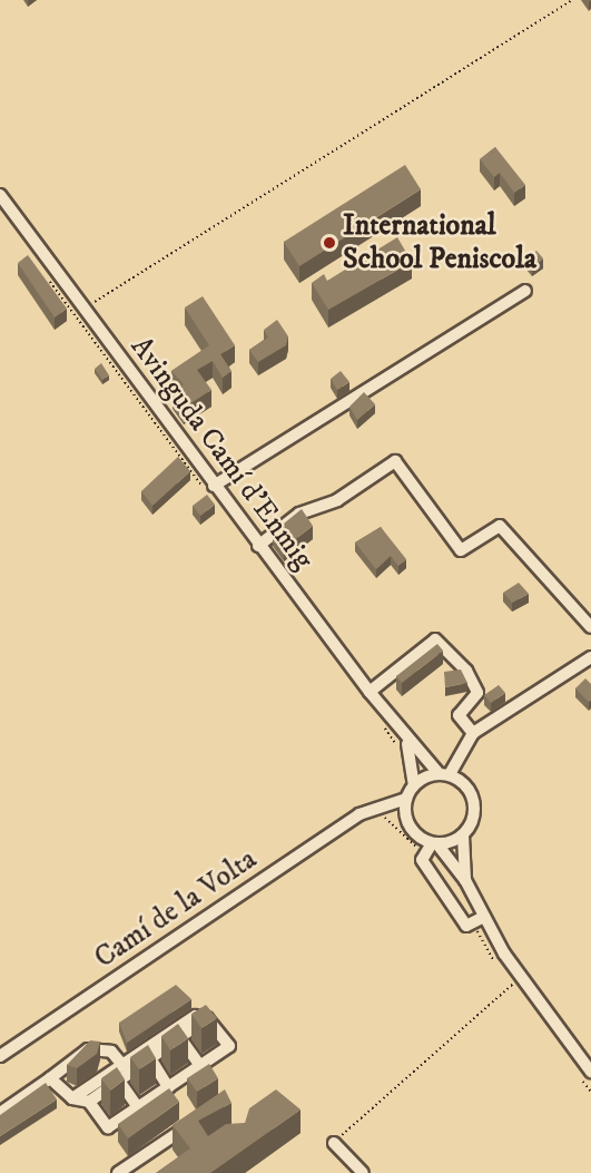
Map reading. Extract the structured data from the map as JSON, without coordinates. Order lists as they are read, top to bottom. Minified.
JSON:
{"streets":{"street":["Avinguda Camí d'Enmig","Camí de la Volta"]},"crossings":[["Avinguda Camí d'Enmig","Camí de la Volta"]],"places":["International School Peniscola"]}
